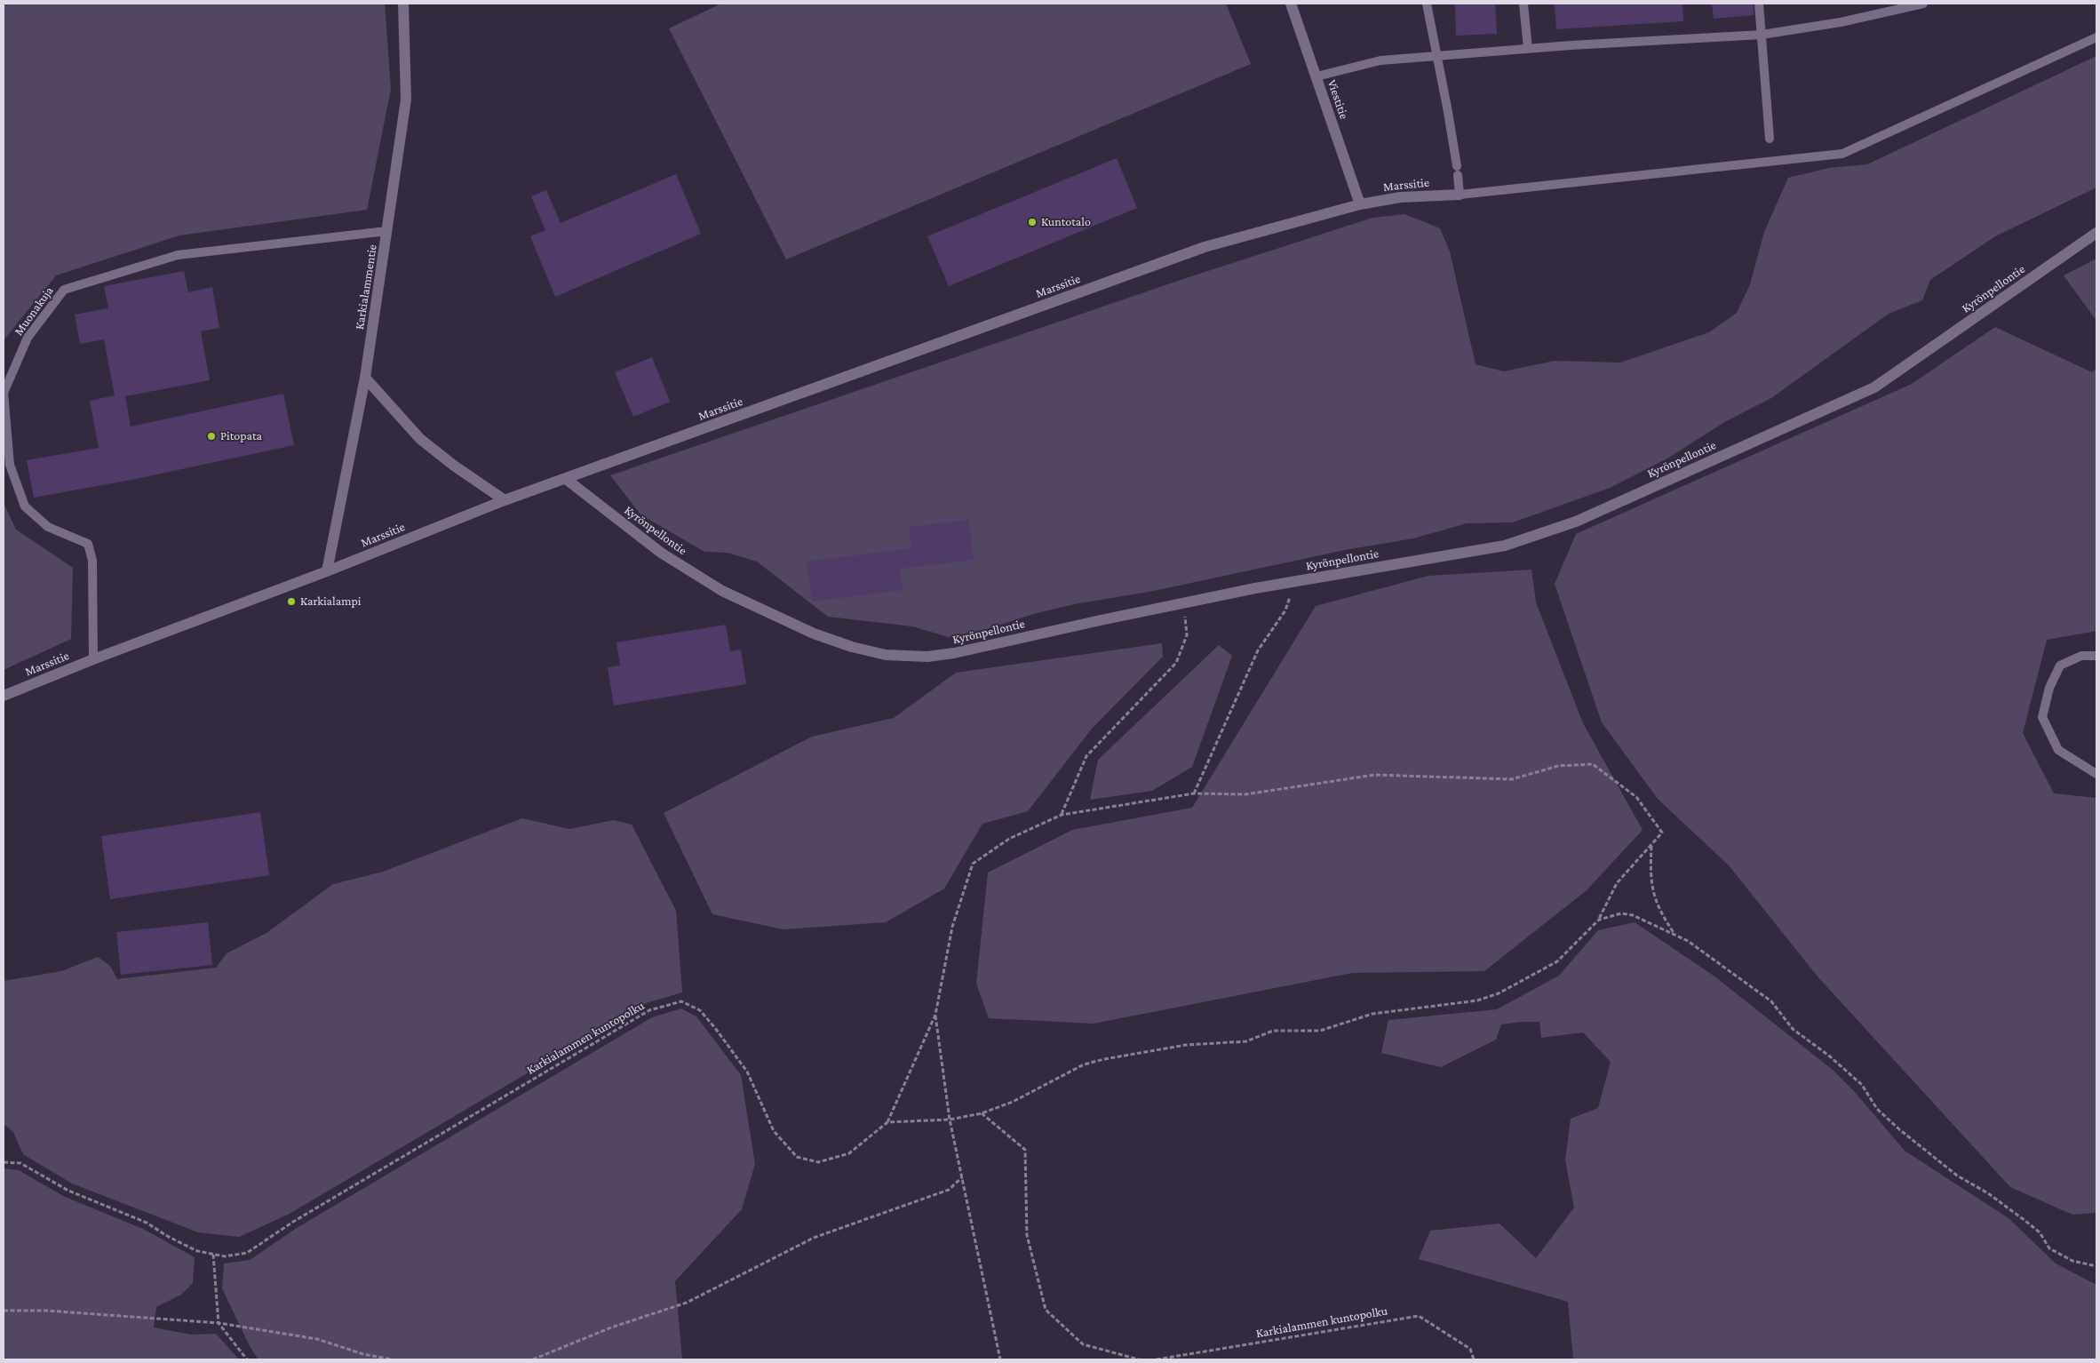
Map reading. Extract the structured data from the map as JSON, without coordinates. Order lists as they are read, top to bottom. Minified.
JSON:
{"streets":{"street":["Viestitie","Marssitie","Karkialammentie","Kyrönpellontie"],"lane":["Muonakuja"],"path":["Karkialammen kuntopolku"]},"crossings":[["Viestitie","Marssitie"],["Marssitie","Karkialammentie"],["Marssitie","Kyrönpellontie"],["Marssitie","Muonakuja"],["Karkialammentie","Muonakuja"]],"places":["Kuntotalo","Pitopata","Karkialampi"]}
